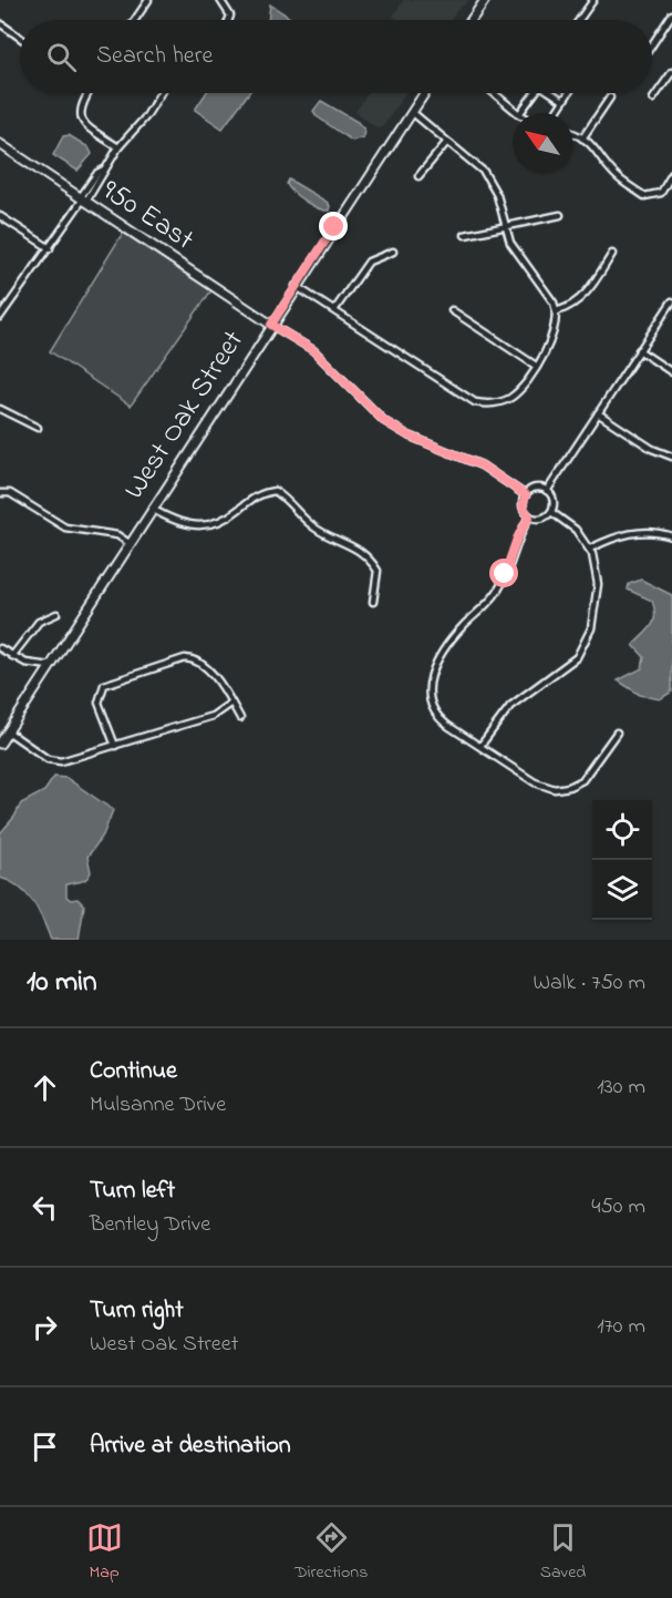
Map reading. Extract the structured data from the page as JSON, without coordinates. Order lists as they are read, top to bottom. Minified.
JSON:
{"streets":{"main road":["950 East","West Oak Street"]},"crossings":[["950 East","West Oak Street"]],"north":"top left","page":{"search":"Search here","heading":["10 min","Walk · 750 m"],"list":[["Continue","Mulsanne Drive","130 m"],["Turn left","Bentley Drive","450 m"],["Turn right","West Oak Street","170 m"],"Arrive at destination"],"nav":["Map","Directions","Saved"]}}
